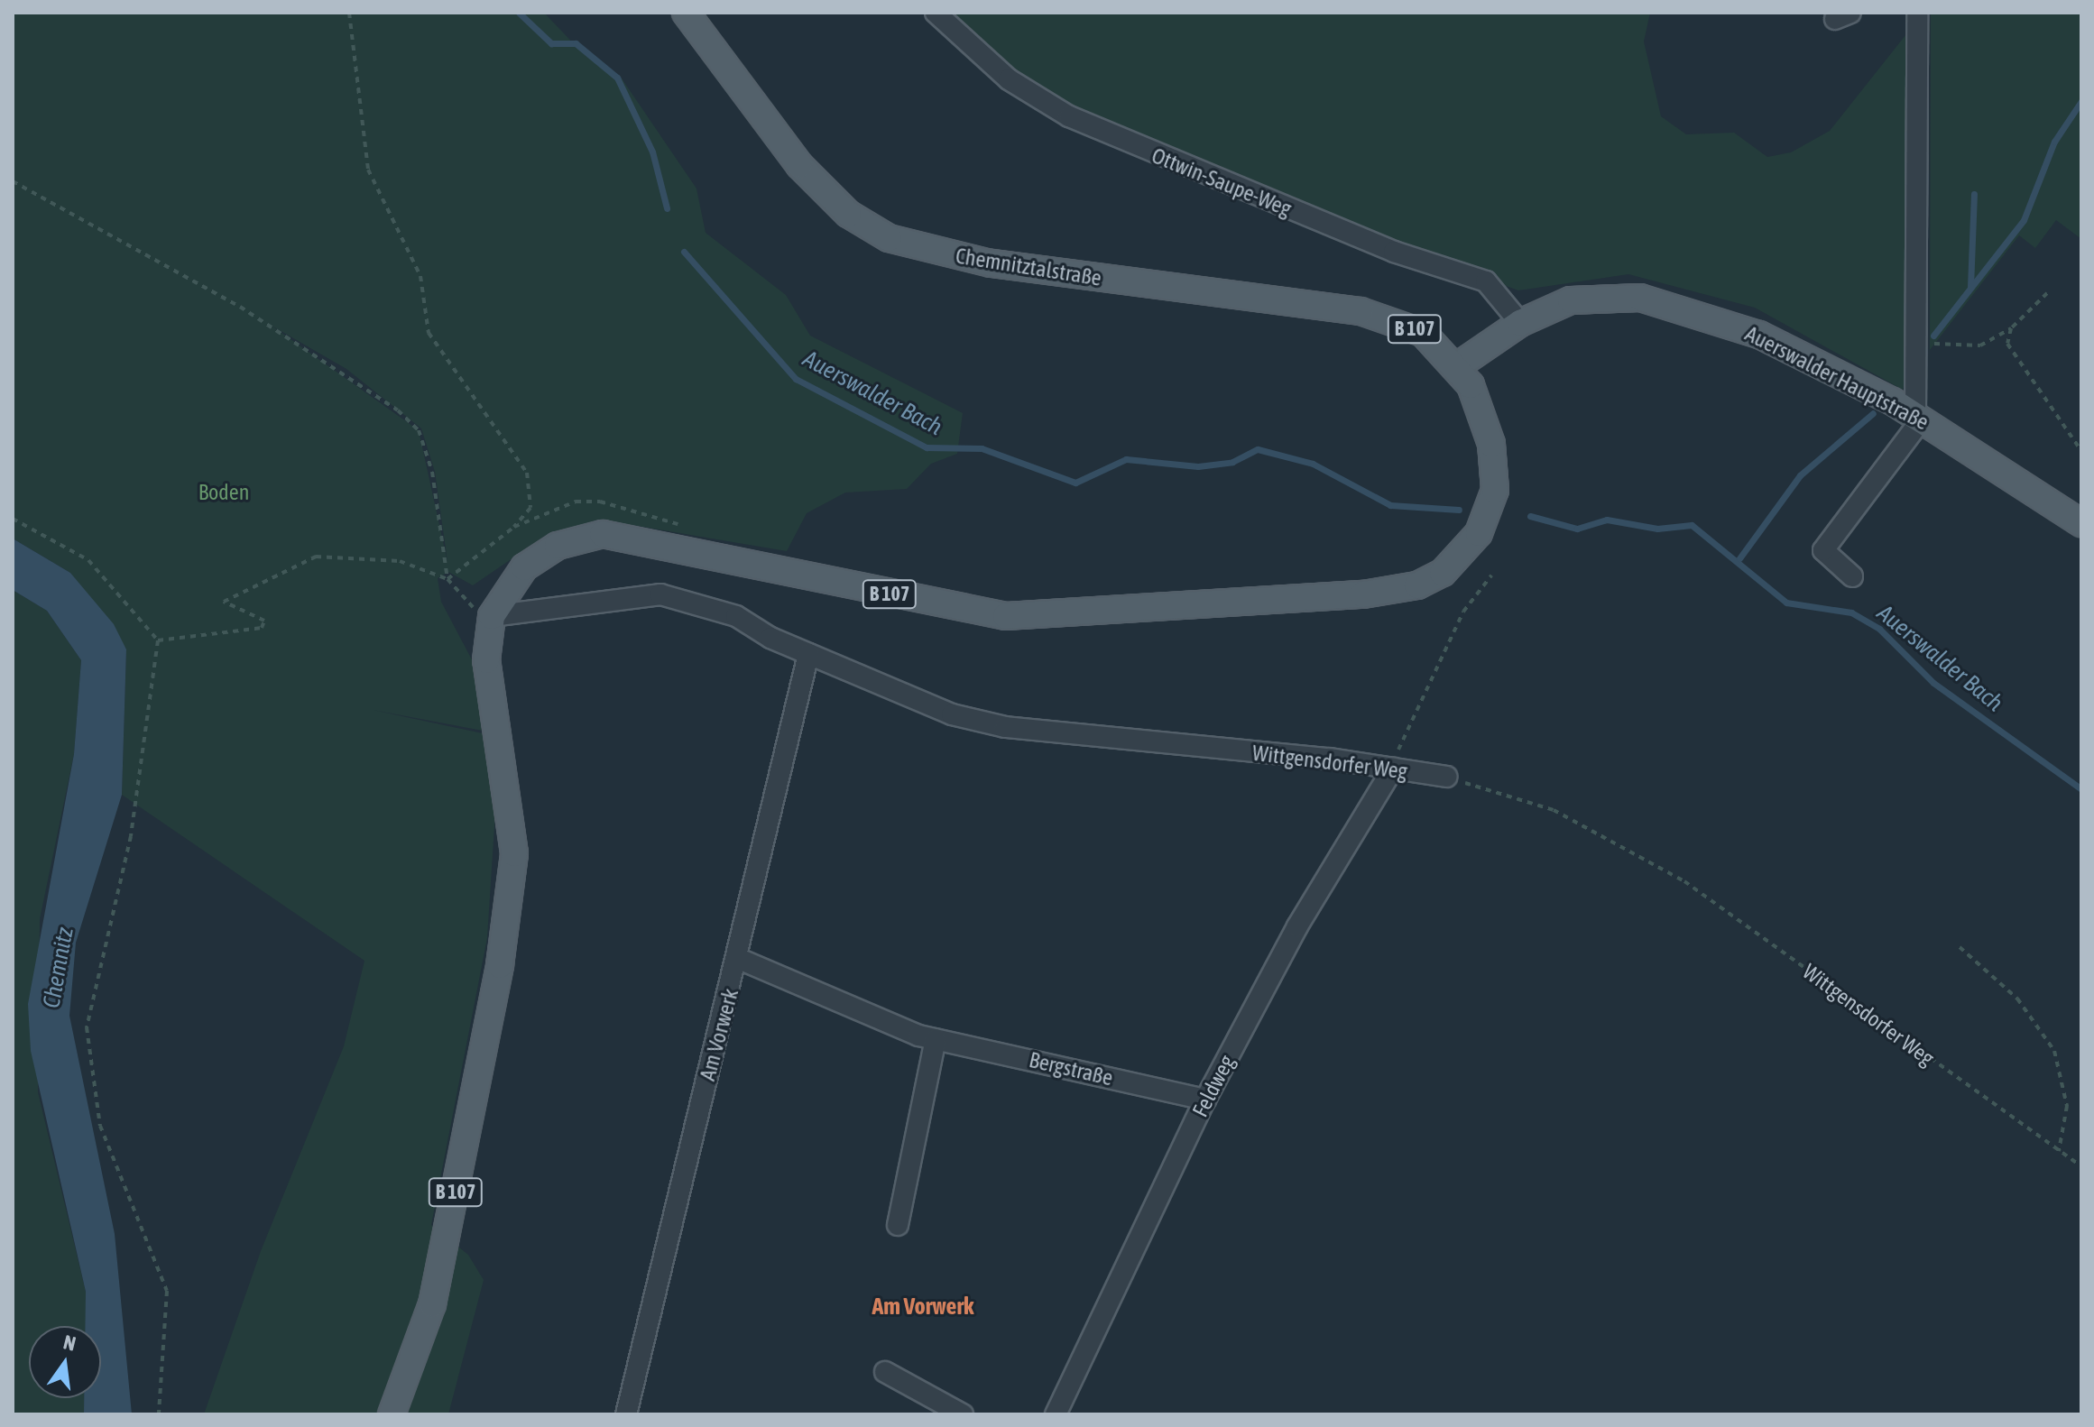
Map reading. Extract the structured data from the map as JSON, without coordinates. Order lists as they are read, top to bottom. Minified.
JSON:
{"streets":{"main road":["Chemnitztalstraße","B 107","Auerswalder Hauptstraße"],"street":["Ottwin-Saupe-Weg","Wittgensdorfer Weg","Am Vorwerk","Bergstraße","Feldweg"]},"crossings":[["Ottwin-Saupe-Weg","Auerswalder Hauptstraße"],["Chemnitztalstraße","B 107"],["Chemnitztalstraße","Auerswalder Hauptstraße"],["B 107","Auerswalder Hauptstraße"],["B 107","Wittgensdorfer Weg"],["Wittgensdorfer Weg","Am Vorwerk"],["Wittgensdorfer Weg","Feldweg"],["Am Vorwerk","Bergstraße"],["Bergstraße","Feldweg"]],"districts":["Am Vorwerk"],"water":["Auerswalder Bach","Chemnitz"],"parks":["Boden"],"north":"top"}
